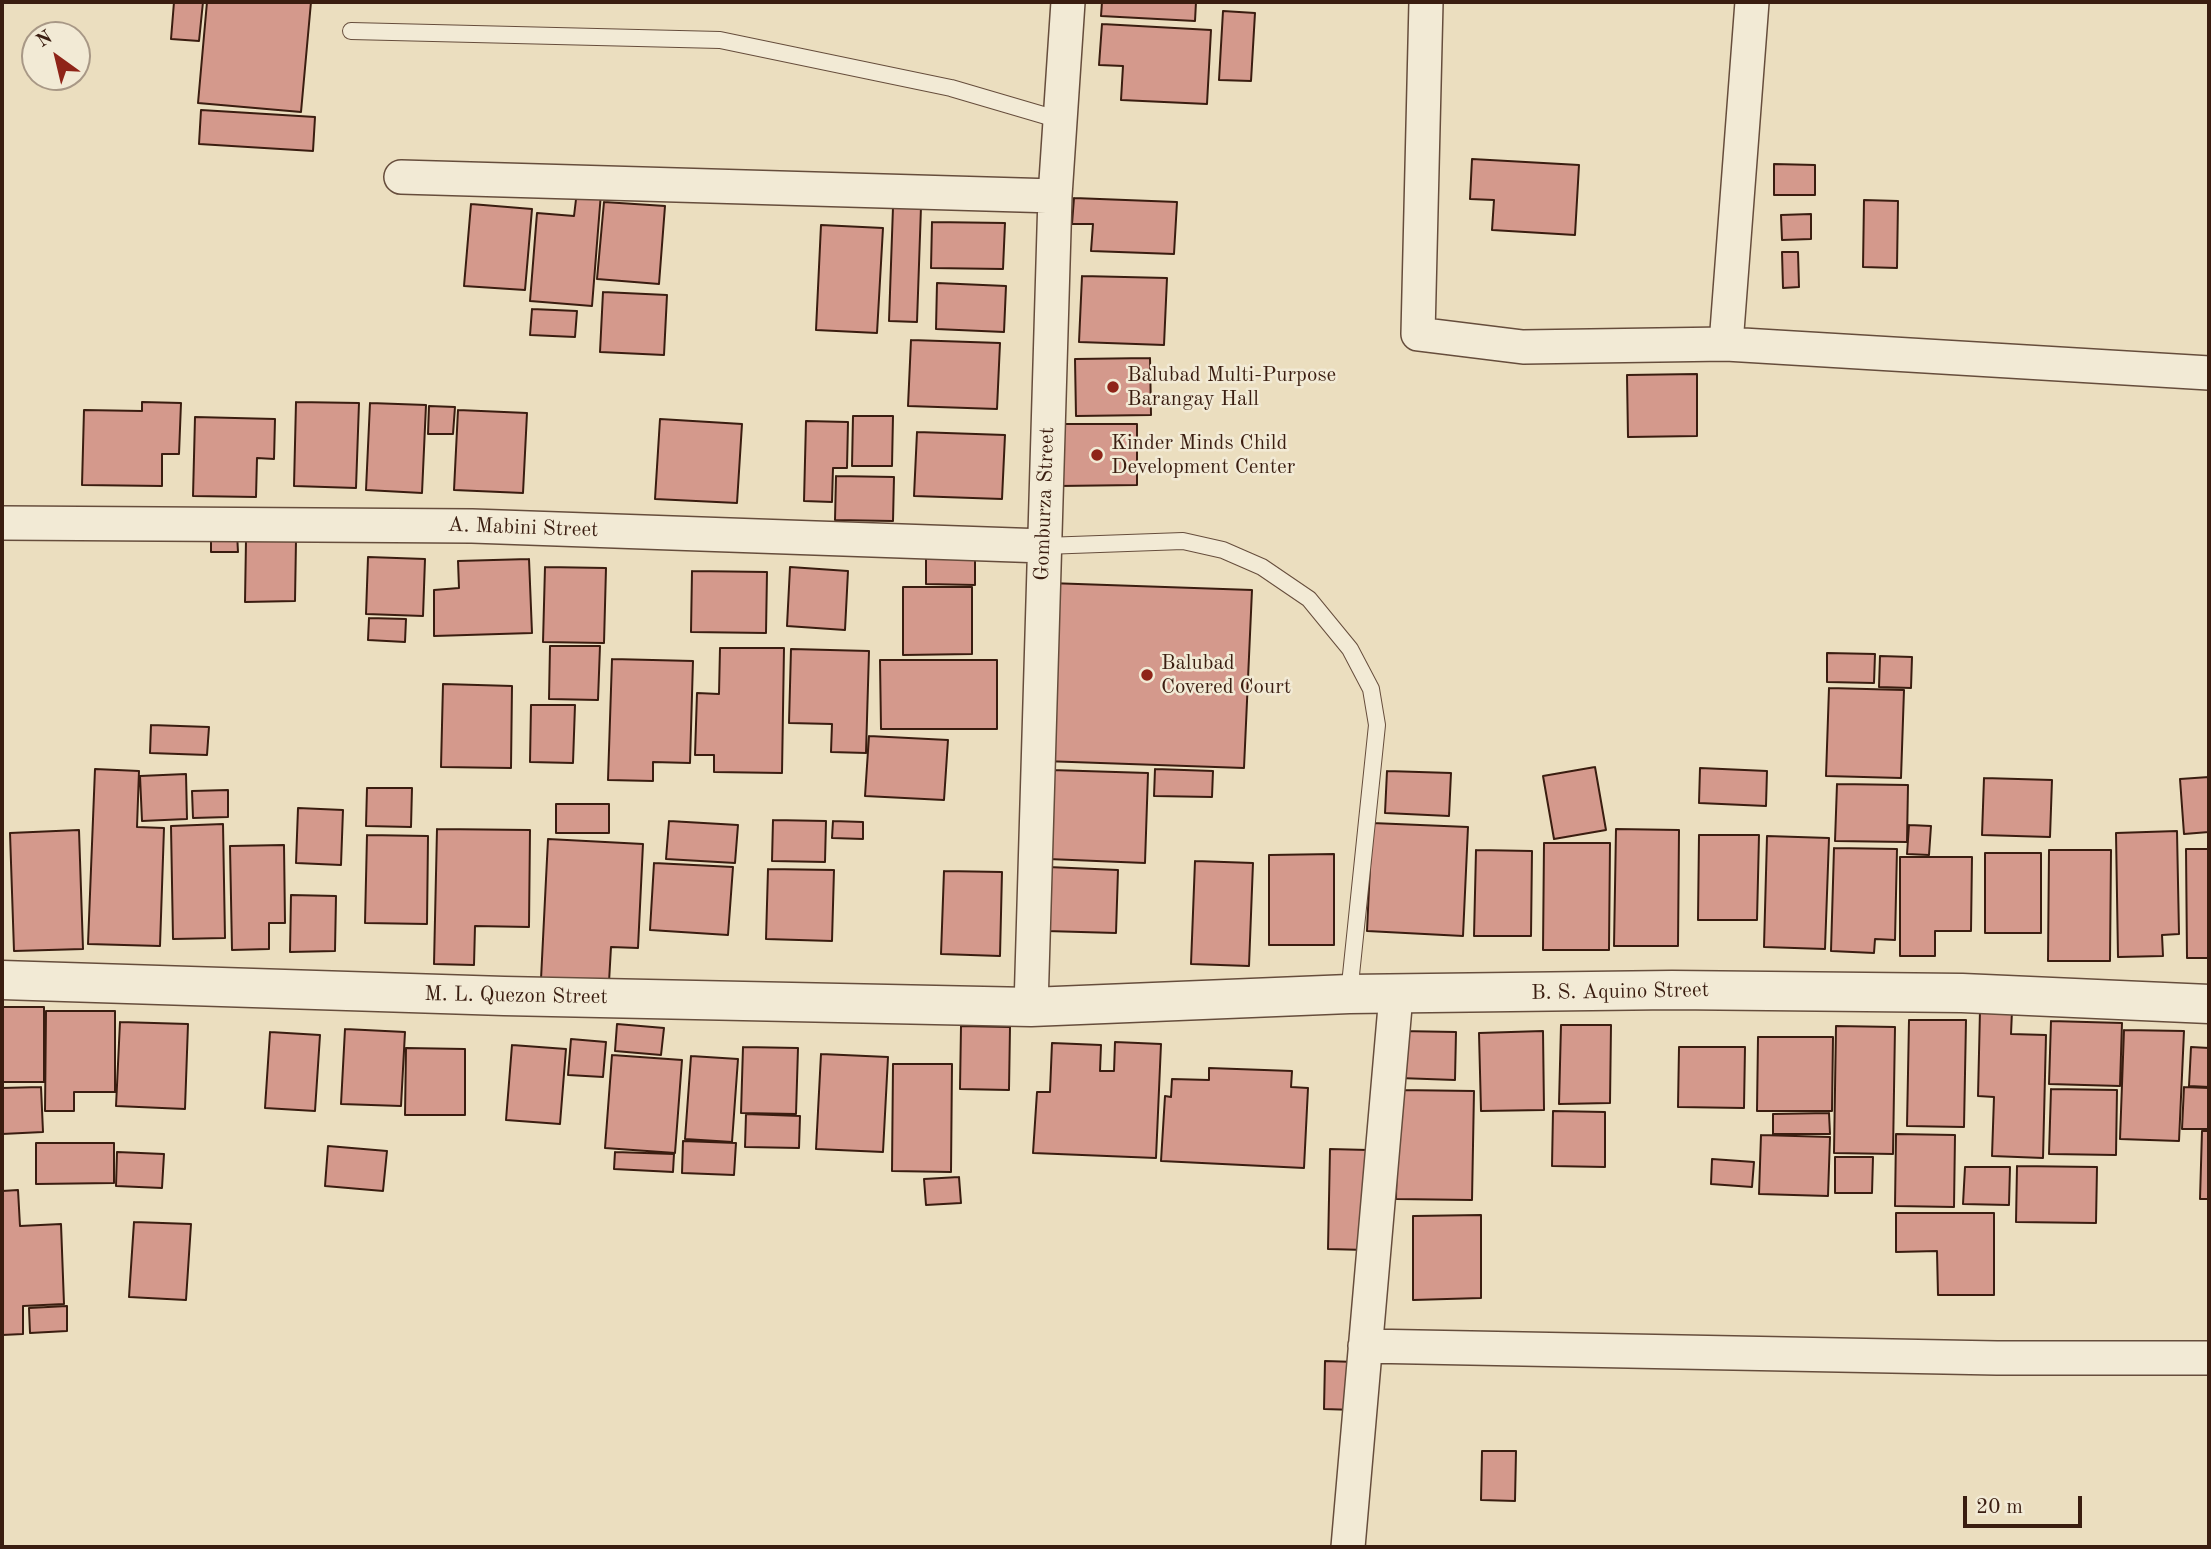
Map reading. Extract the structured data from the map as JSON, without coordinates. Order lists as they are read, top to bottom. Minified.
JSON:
{"streets":{"street":["Gomburza Street","A. Mabini Street","B. S. Aquino Street","M. L. Quezon Street"]},"crossings":[["Gomburza Street","A. Mabini Street"],["Gomburza Street","B. S. Aquino Street"],["Gomburza Street","M. L. Quezon Street"],["B. S. Aquino Street","M. L. Quezon Street"]],"places":["Balubad Multi-Purpose Barangay Hall","Kinder Minds Child Development Center","Balubad Covered Court"],"scale_bar":"20 m","north":"top left"}
